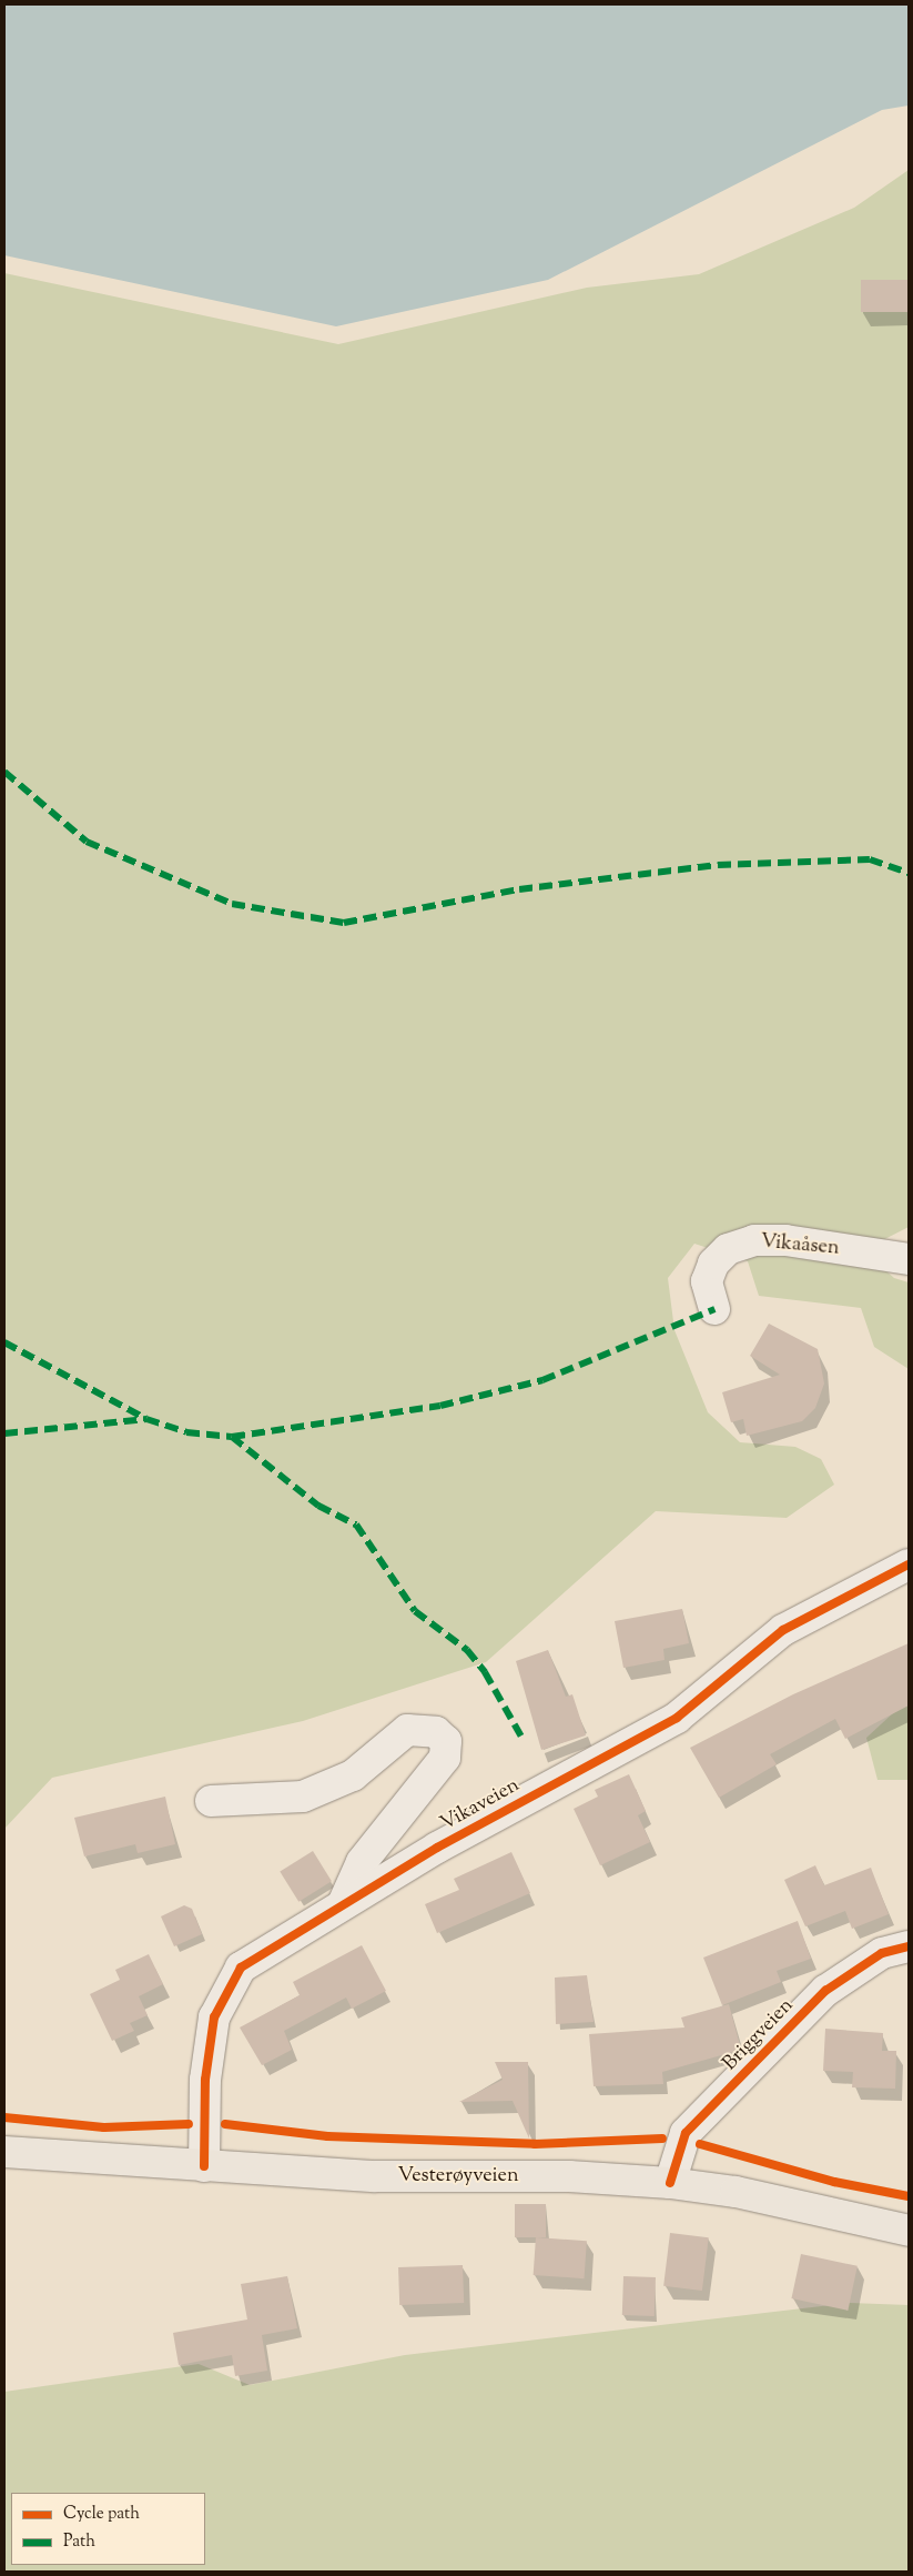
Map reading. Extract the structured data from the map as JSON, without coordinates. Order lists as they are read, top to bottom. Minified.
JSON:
{"streets":{"main road":["Vesterøyveien"],"street":["Vikaåsen","Vikaveien","Briggveien"]},"crossings":[["Vikaveien","Vesterøyveien"],["Briggveien","Vesterøyveien"]],"legend":["Cycle path","Path"]}
